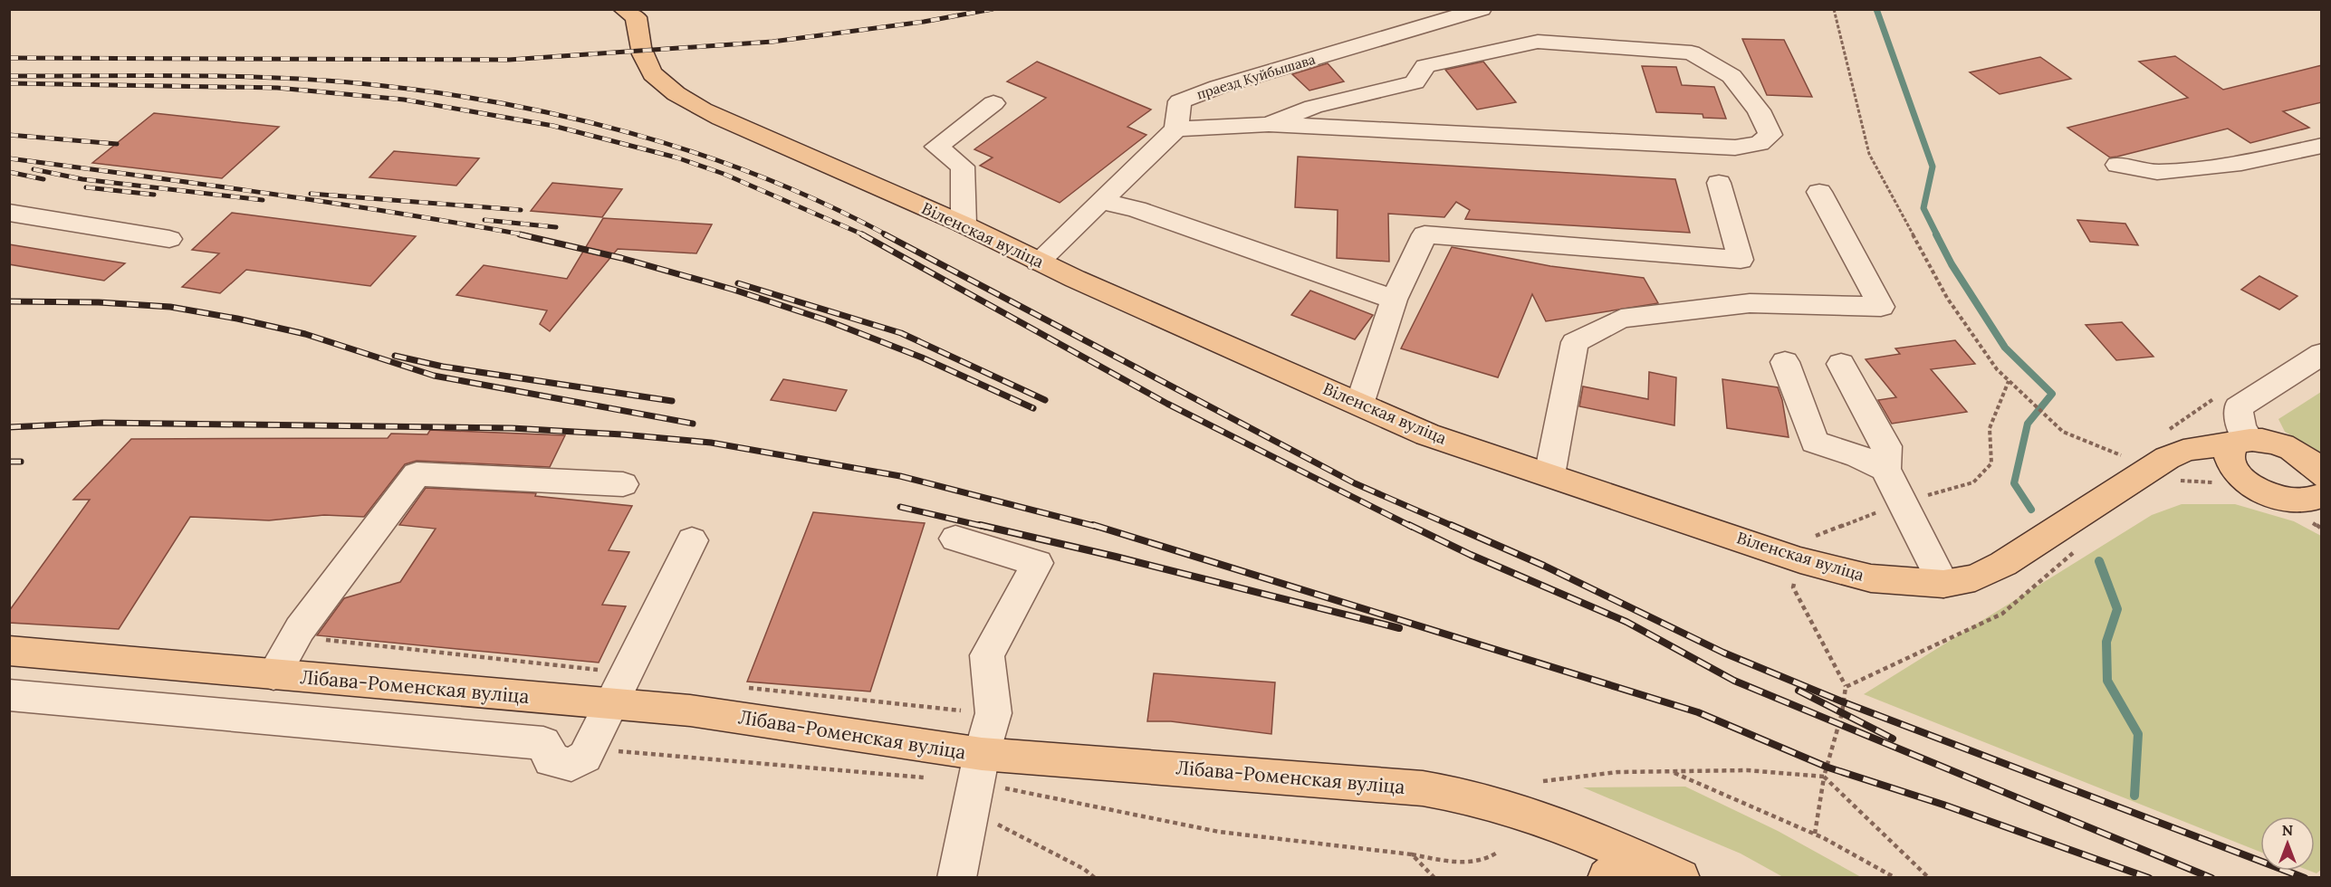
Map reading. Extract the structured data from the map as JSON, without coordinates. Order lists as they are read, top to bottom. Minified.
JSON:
{"streets":{"main road":["Віленская вуліца","Лібава-Роменская вуліца"],"street":["праезд Куйбышава"]},"north":"top"}
